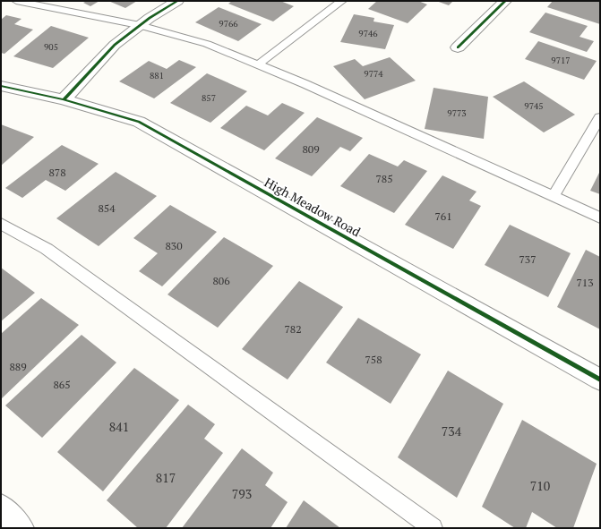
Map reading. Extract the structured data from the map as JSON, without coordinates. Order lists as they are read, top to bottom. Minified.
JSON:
{"streets":{"street":["High Meadow Road"]},"house_numbers":["9766","9746","905","9717","9774","881","857","9745","9773","809","878","785","854","761","830","737","806","713","782","758","889","865","841","734","817","710","793"]}
